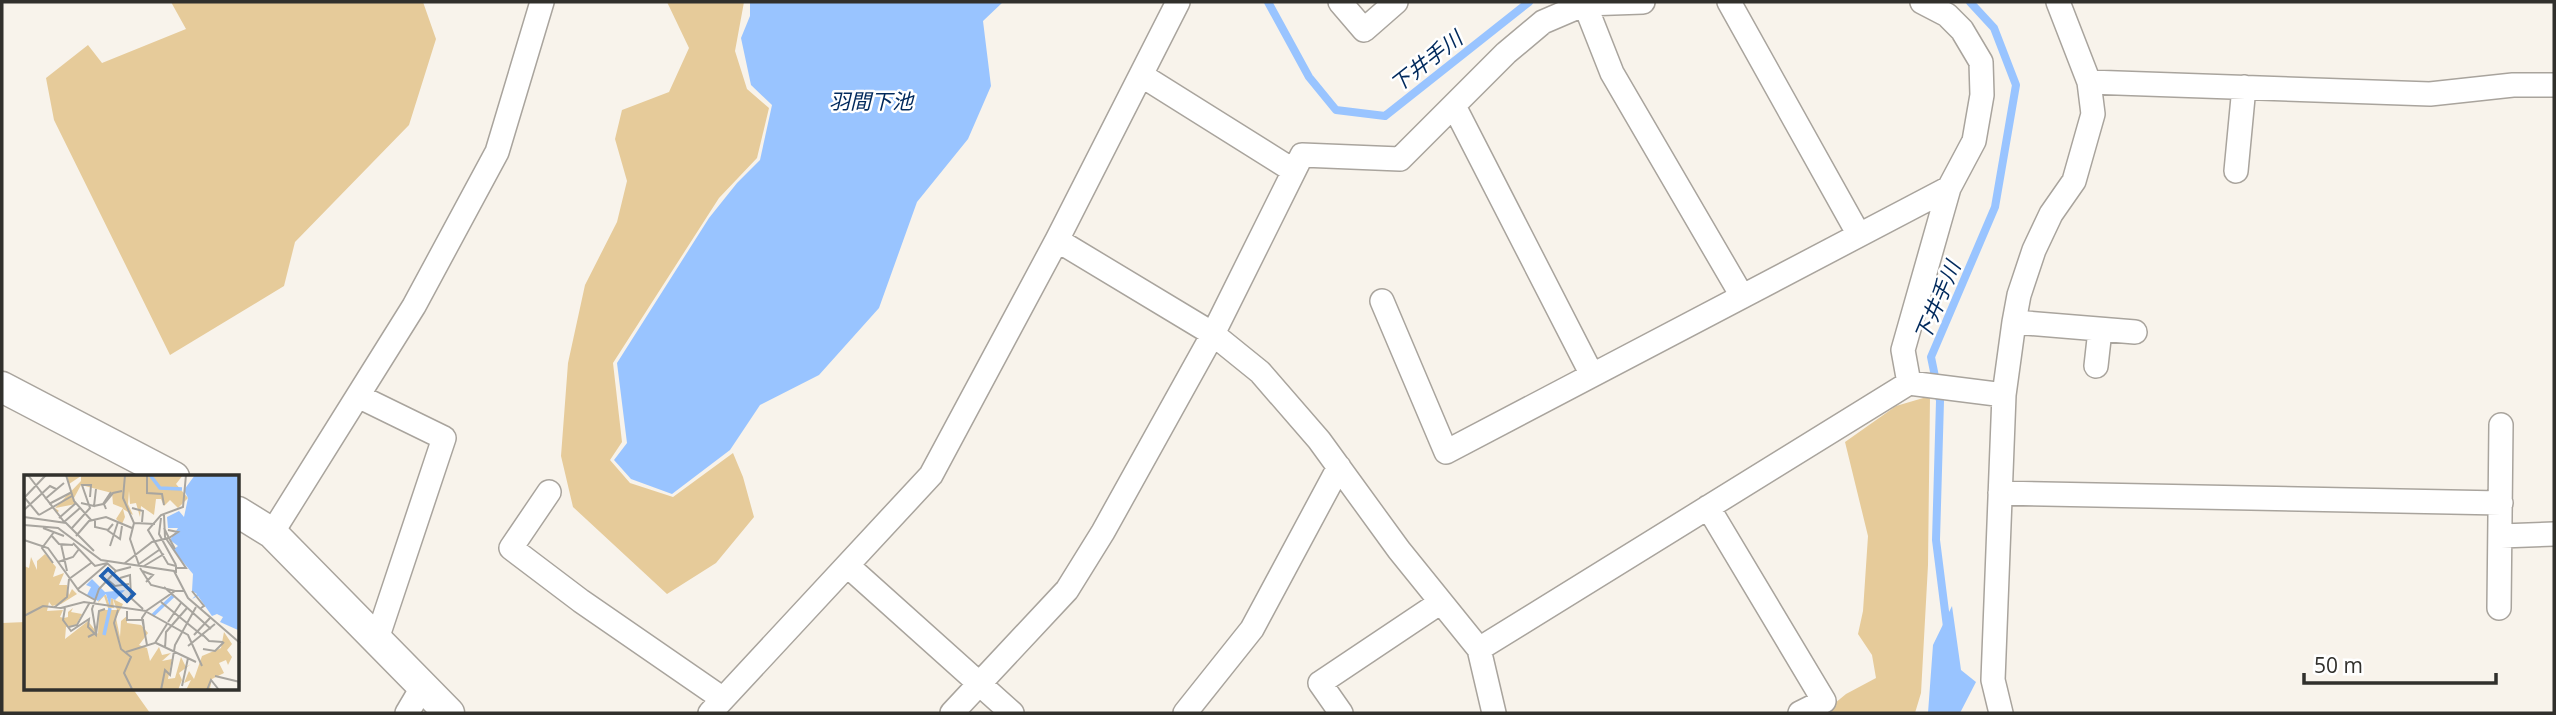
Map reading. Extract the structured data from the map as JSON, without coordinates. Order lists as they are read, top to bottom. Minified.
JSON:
{"water":["下井手川","羽間下池"],"scale_bar":"50 m"}
